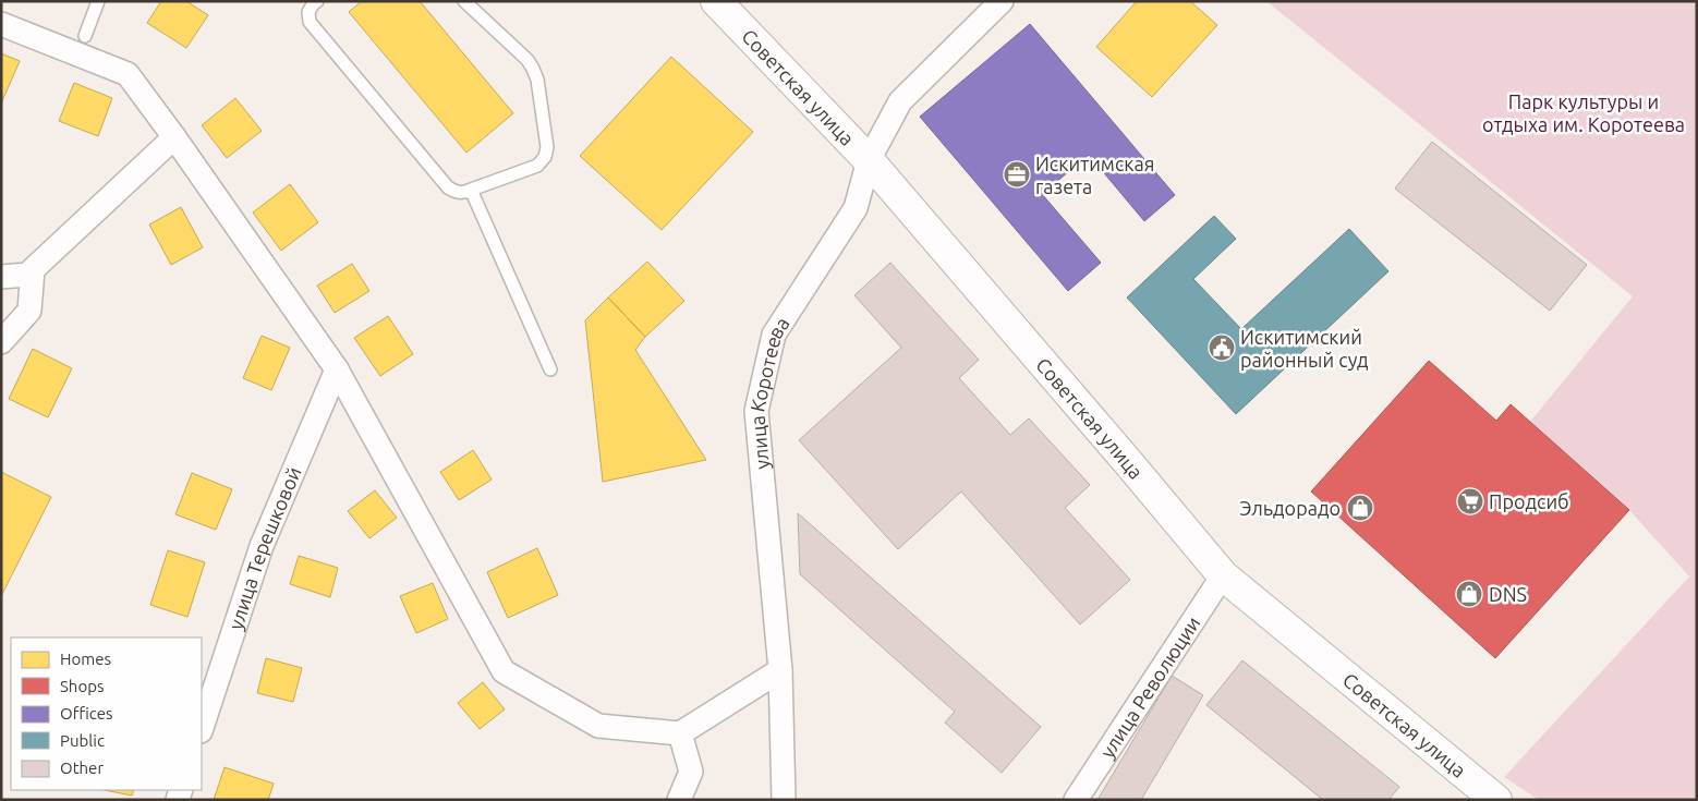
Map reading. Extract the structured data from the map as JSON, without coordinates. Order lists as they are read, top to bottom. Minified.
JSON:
{"streets":{"main road":["Советская улица"],"street":["улица Коротеева","улица Терешковой","улица Революции"]},"crossings":[["Советская улица","улица Коротеева"],["Советская улица","улица Революции"]],"parks":["Парк культуры и отдыха им. Коротеева"],"places":{"office":["Искитимская газета"],"public building":["Искитимский районный суд"],"supermarket":["Продсиб"],"shop":["Эльдорадо","DNS"]},"legend":["Homes","Shops","Offices","Public","Other"]}
